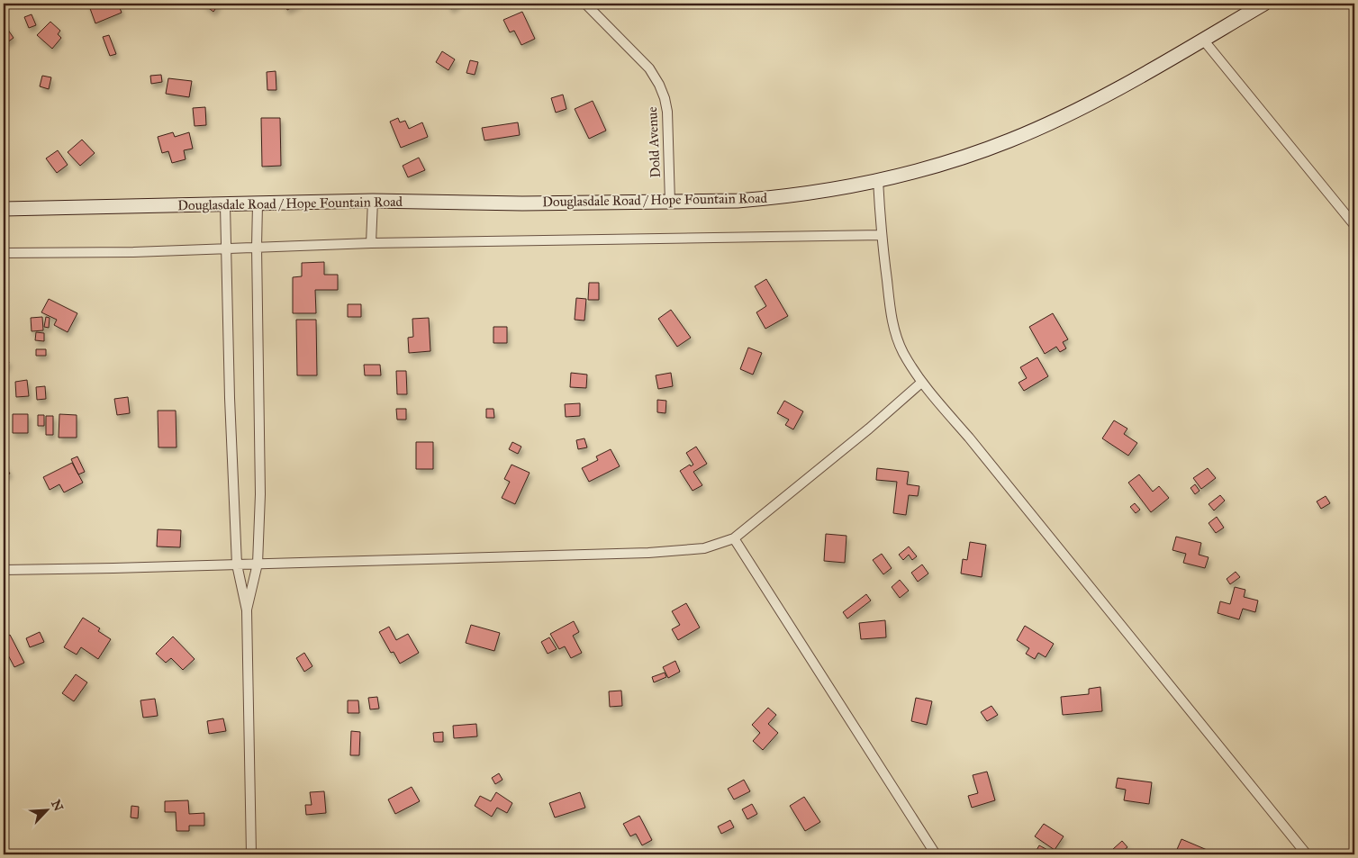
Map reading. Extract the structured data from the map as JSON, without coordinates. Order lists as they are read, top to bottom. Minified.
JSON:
{"streets":{"main road":["Douglasdale Road / Hope Fountain Road"],"street":["Dold Avenue"]},"crossings":[["Dold Avenue","Douglasdale Road / Hope Fountain Road"]],"north":"top right"}
